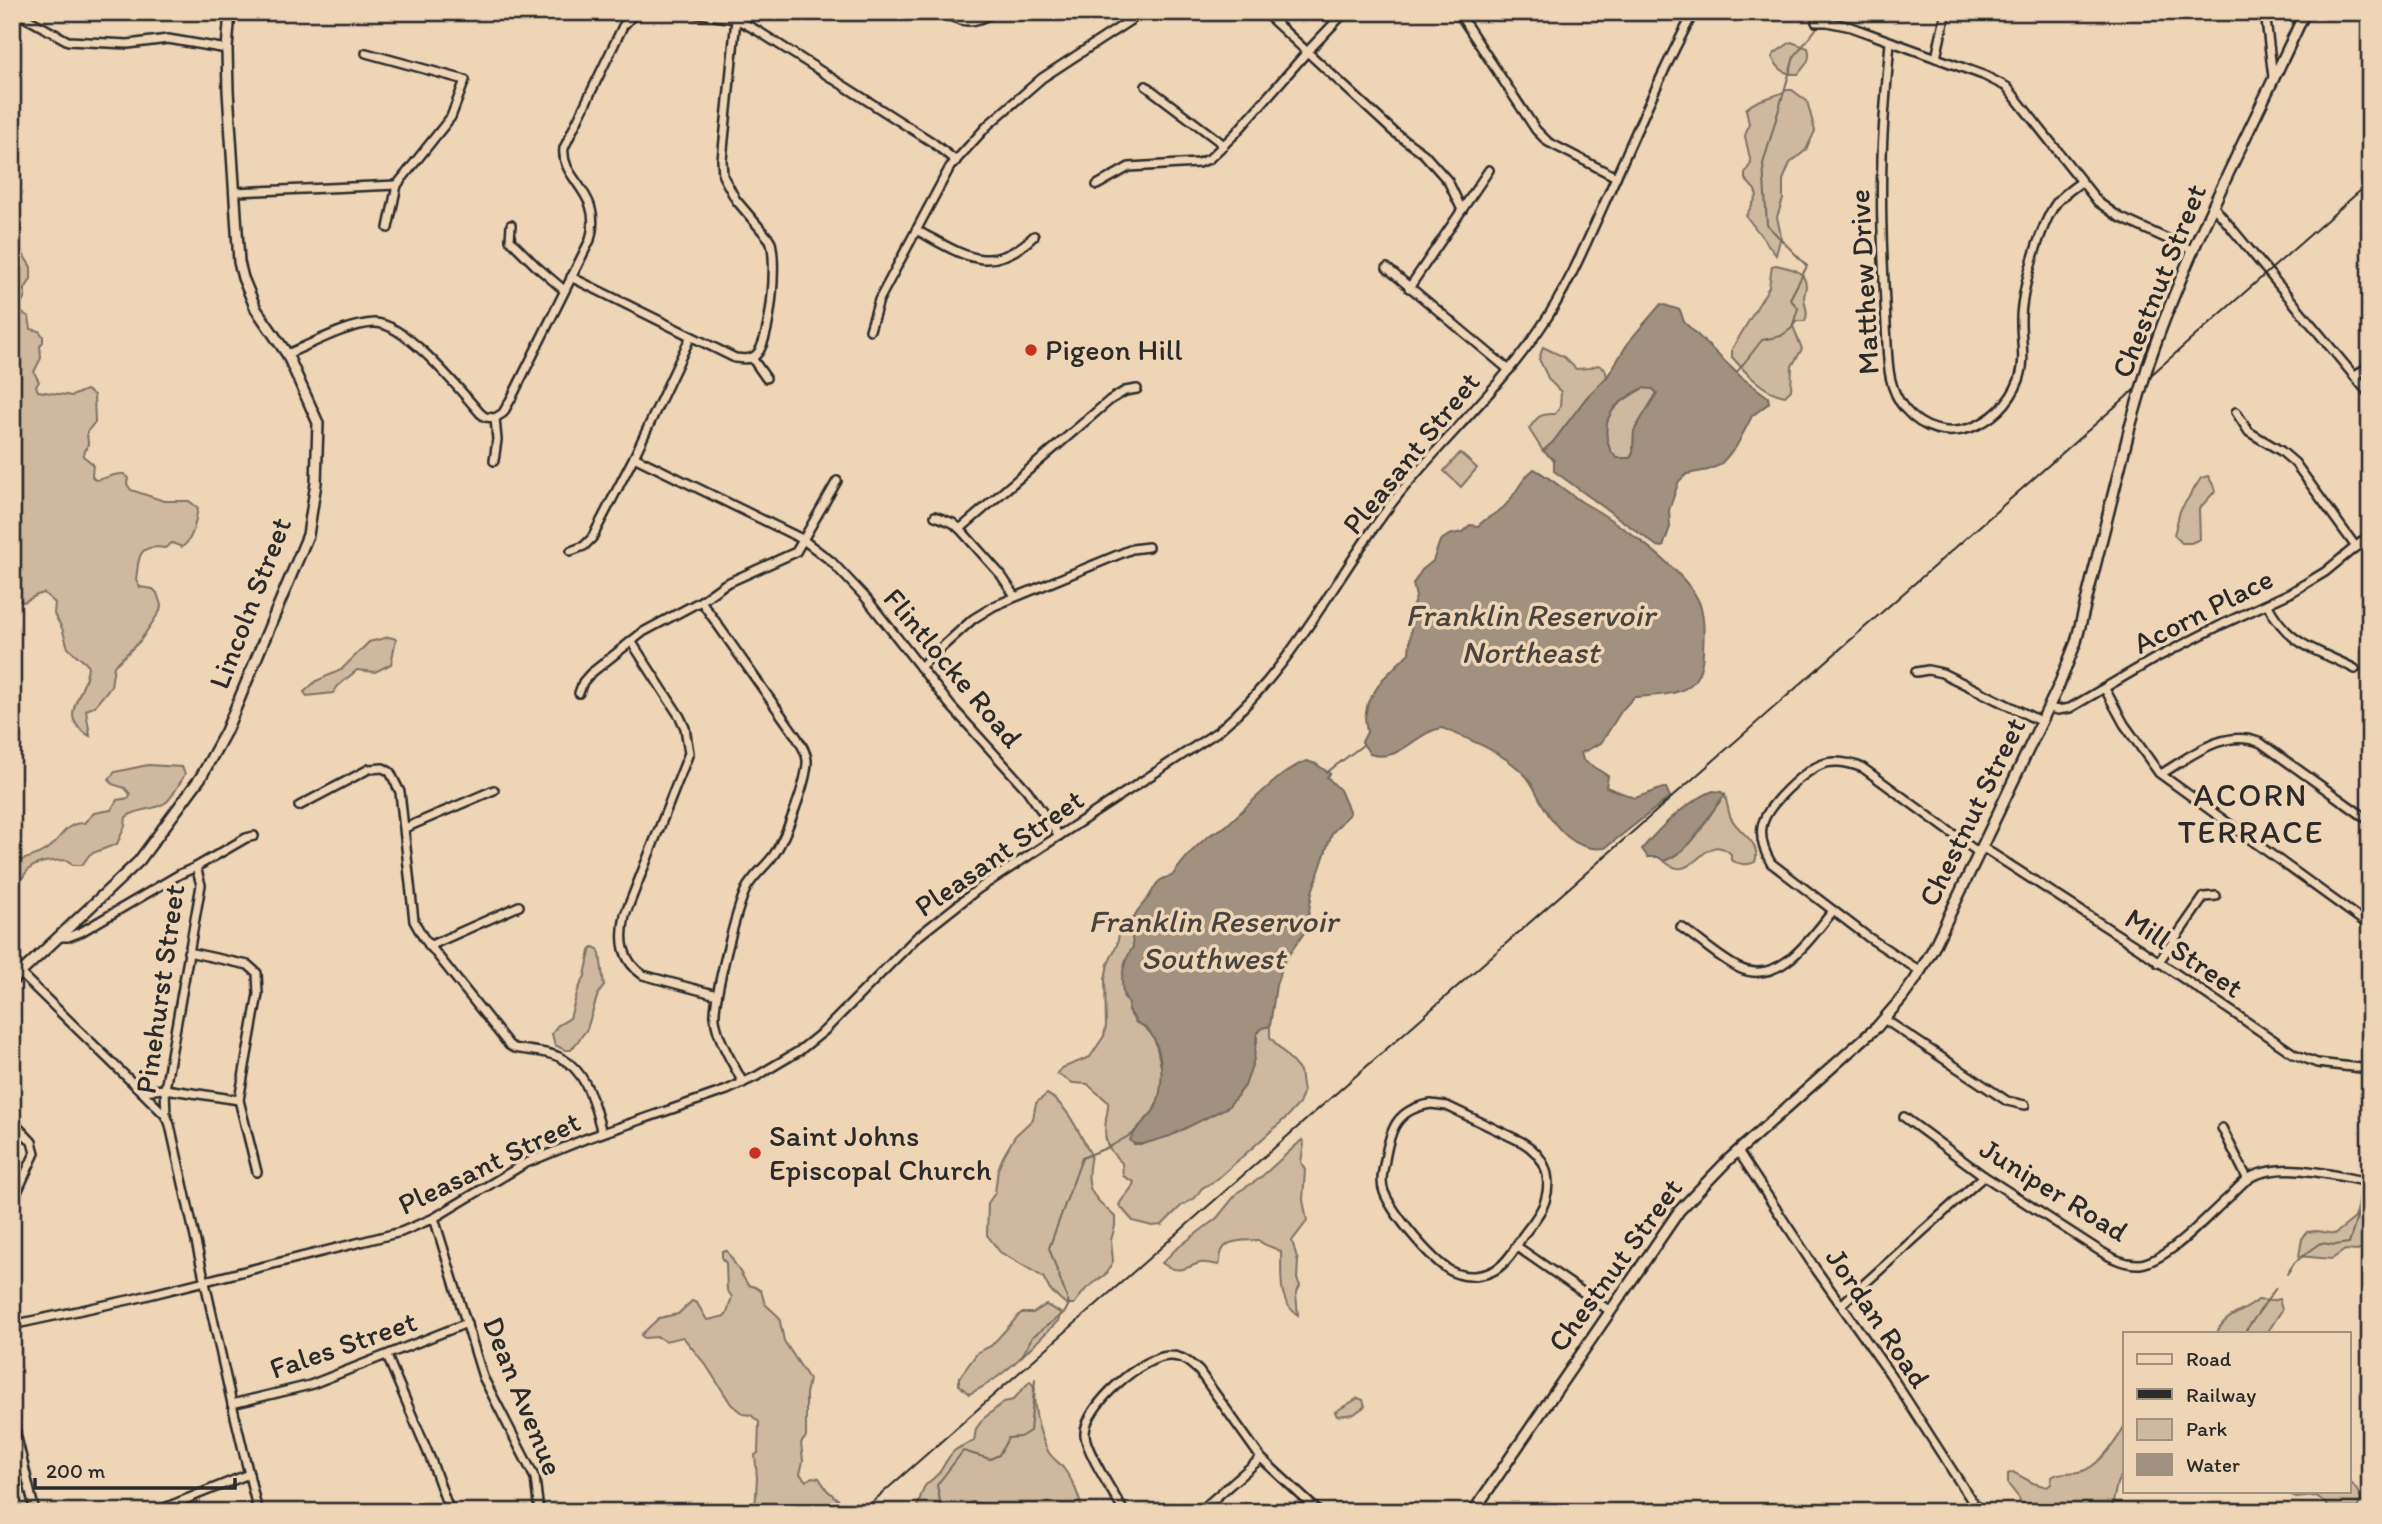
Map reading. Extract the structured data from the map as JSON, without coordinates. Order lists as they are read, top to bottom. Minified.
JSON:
{"streets":{"main road":["Chestnut Street","Lincoln Street"],"street":["Matthew Drive","Pleasant Street","Acorn Place","Flintlocke Road","Mill Street","Pinehurst Street","Juniper Road","Jordan Road","Fales Street","Dean Avenue"]},"crossings":[["Chestnut Street","Acorn Place"],["Chestnut Street","Mill Street"],["Chestnut Street","Jordan Road"],["Pleasant Street","Flintlocke Road"],["Pleasant Street","Dean Avenue"],["Fales Street","Dean Avenue"]],"districts":["ACORN TERRACE"],"water":["Franklin Reservoir Northeast","Franklin Reservoir Southwest"],"places":["Pigeon Hill","Saint Johns Episcopal Church"],"legend":["Road","Railway","Park","Water"],"scale_bar":"200 m"}
